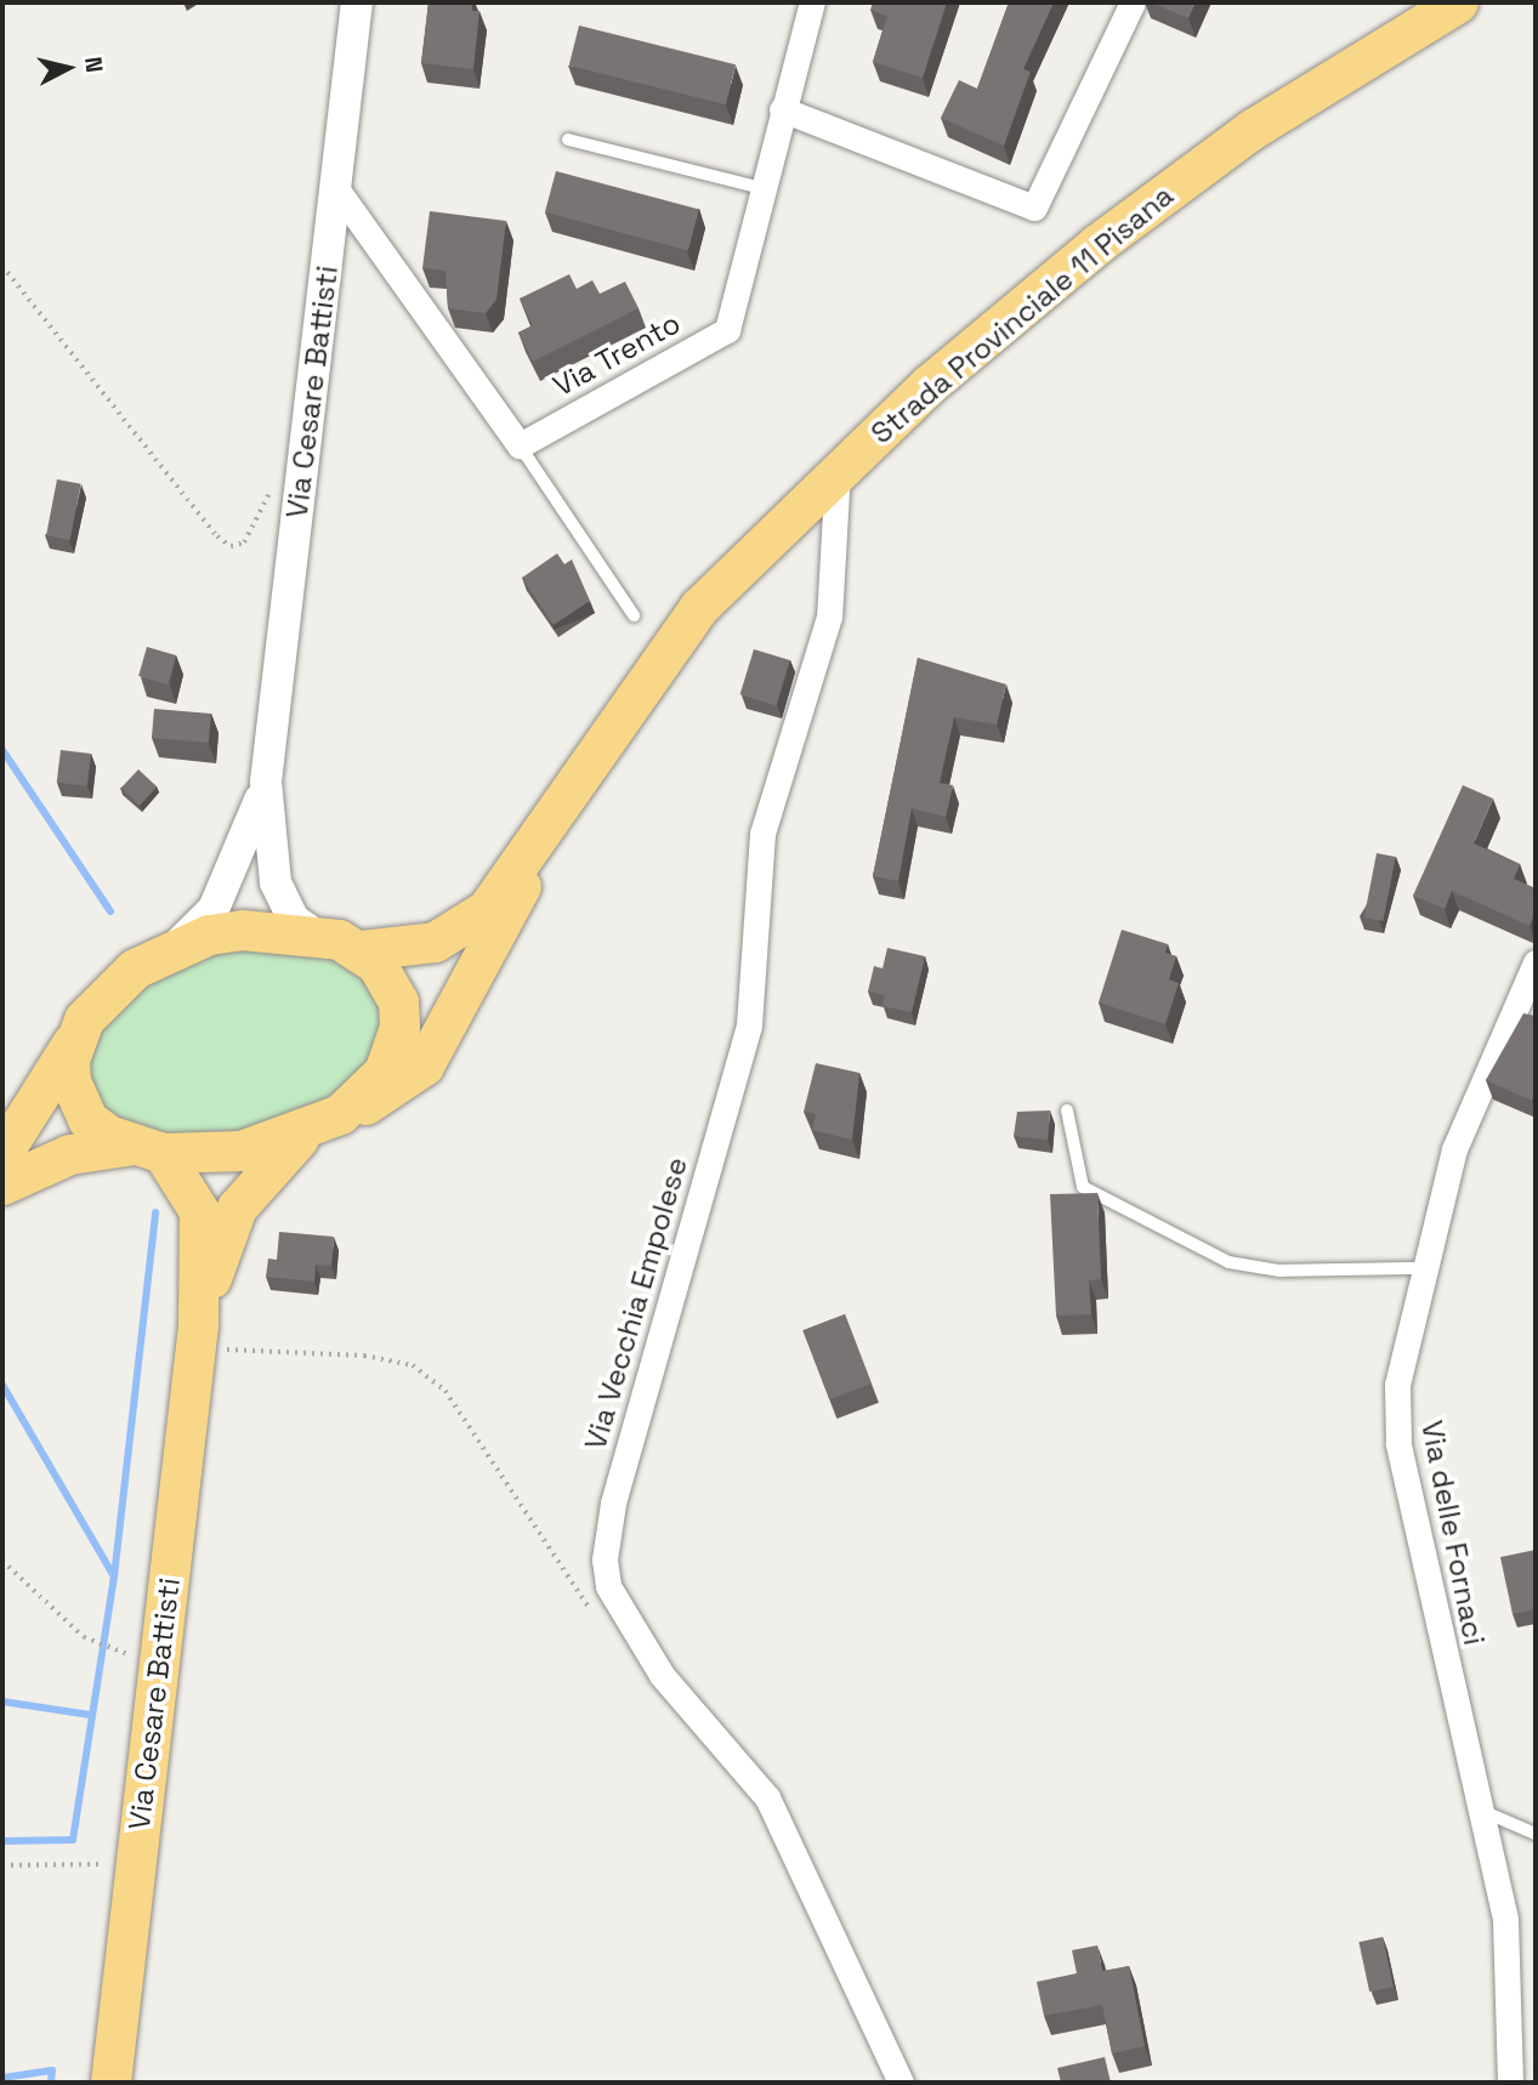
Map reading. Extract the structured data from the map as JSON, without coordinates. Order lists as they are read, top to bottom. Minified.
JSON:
{"streets":{"main road":["Strada Provinciale 11 Pisana","Via Cesare Battisti"],"street":["Via Trento","Via Vecchia Empolese","Via delle Fornaci"]},"crossings":[["Strada Provinciale 11 Pisana","Via Cesare Battisti"],["Strada Provinciale 11 Pisana","Via Vecchia Empolese"]],"north":"right"}
